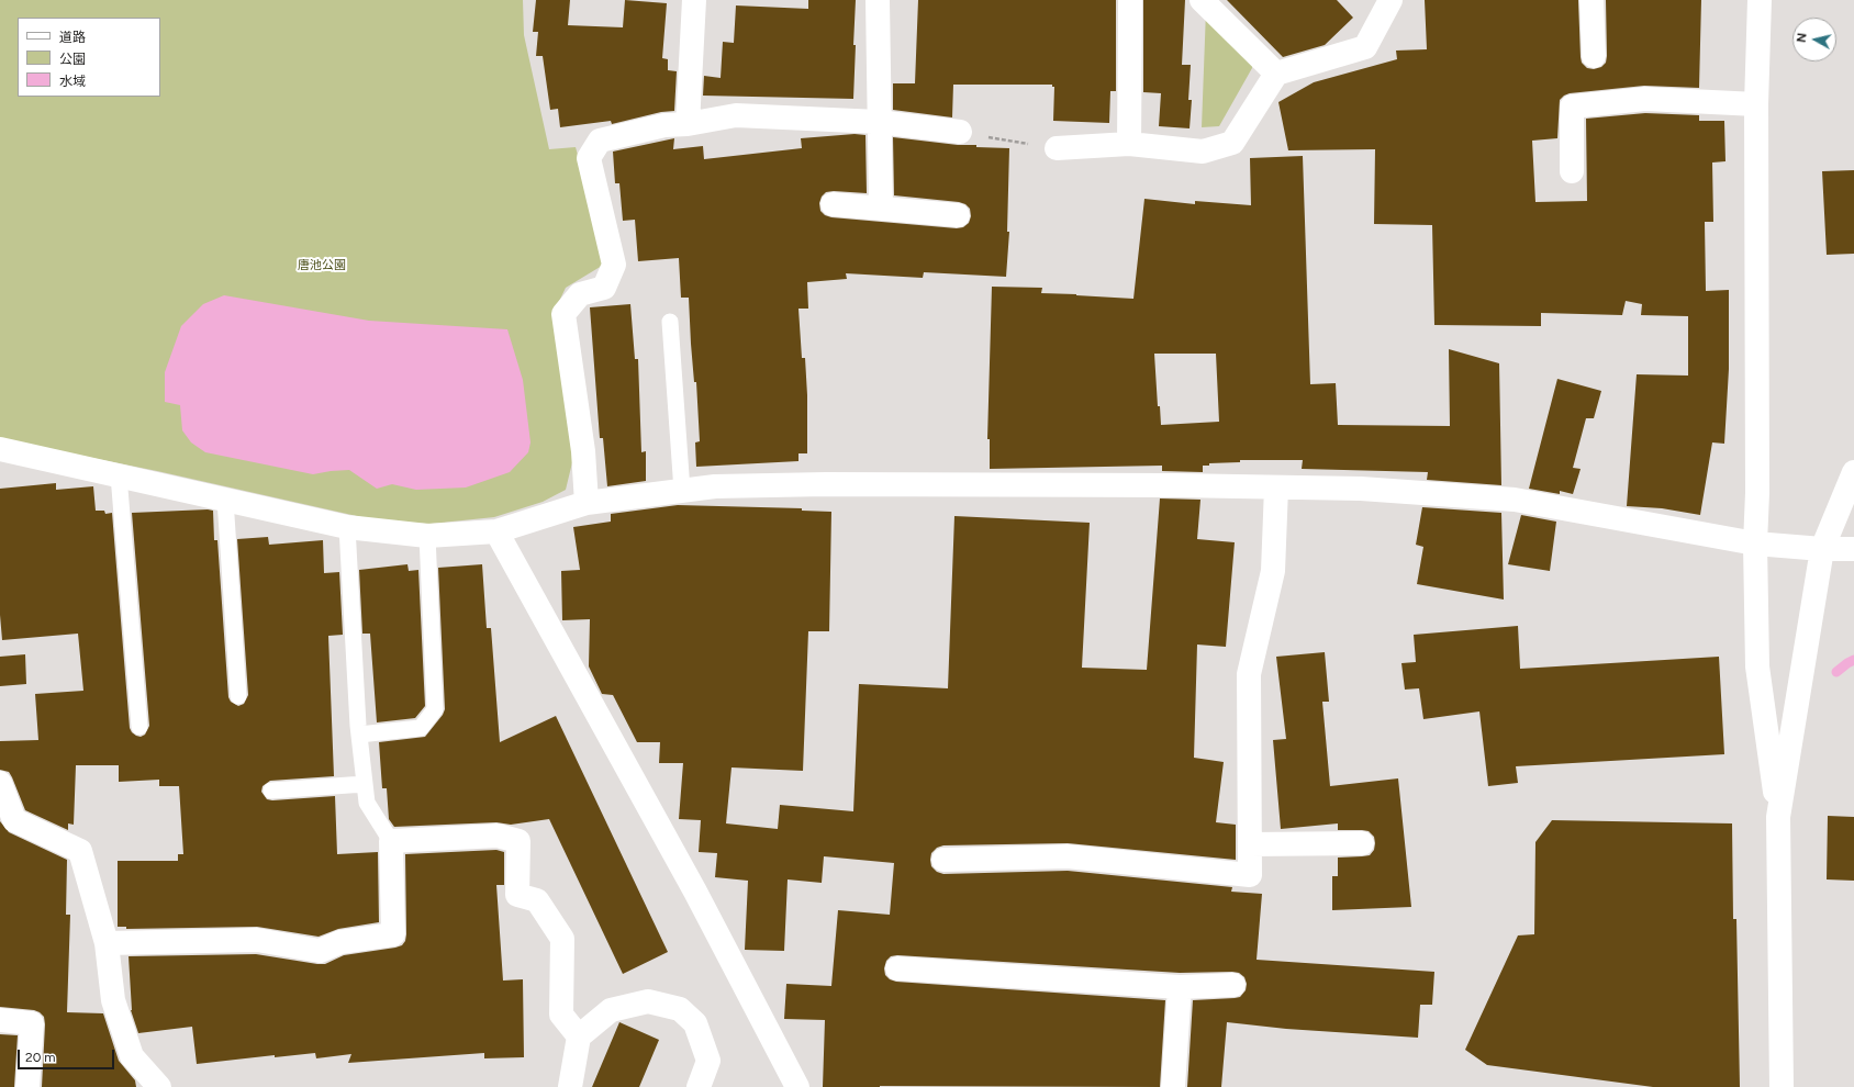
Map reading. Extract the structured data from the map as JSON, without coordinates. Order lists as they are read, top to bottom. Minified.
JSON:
{"parks":["唐池公園"],"legend":["道路","公園","水域"],"scale_bar":"20 m","north":"left"}
